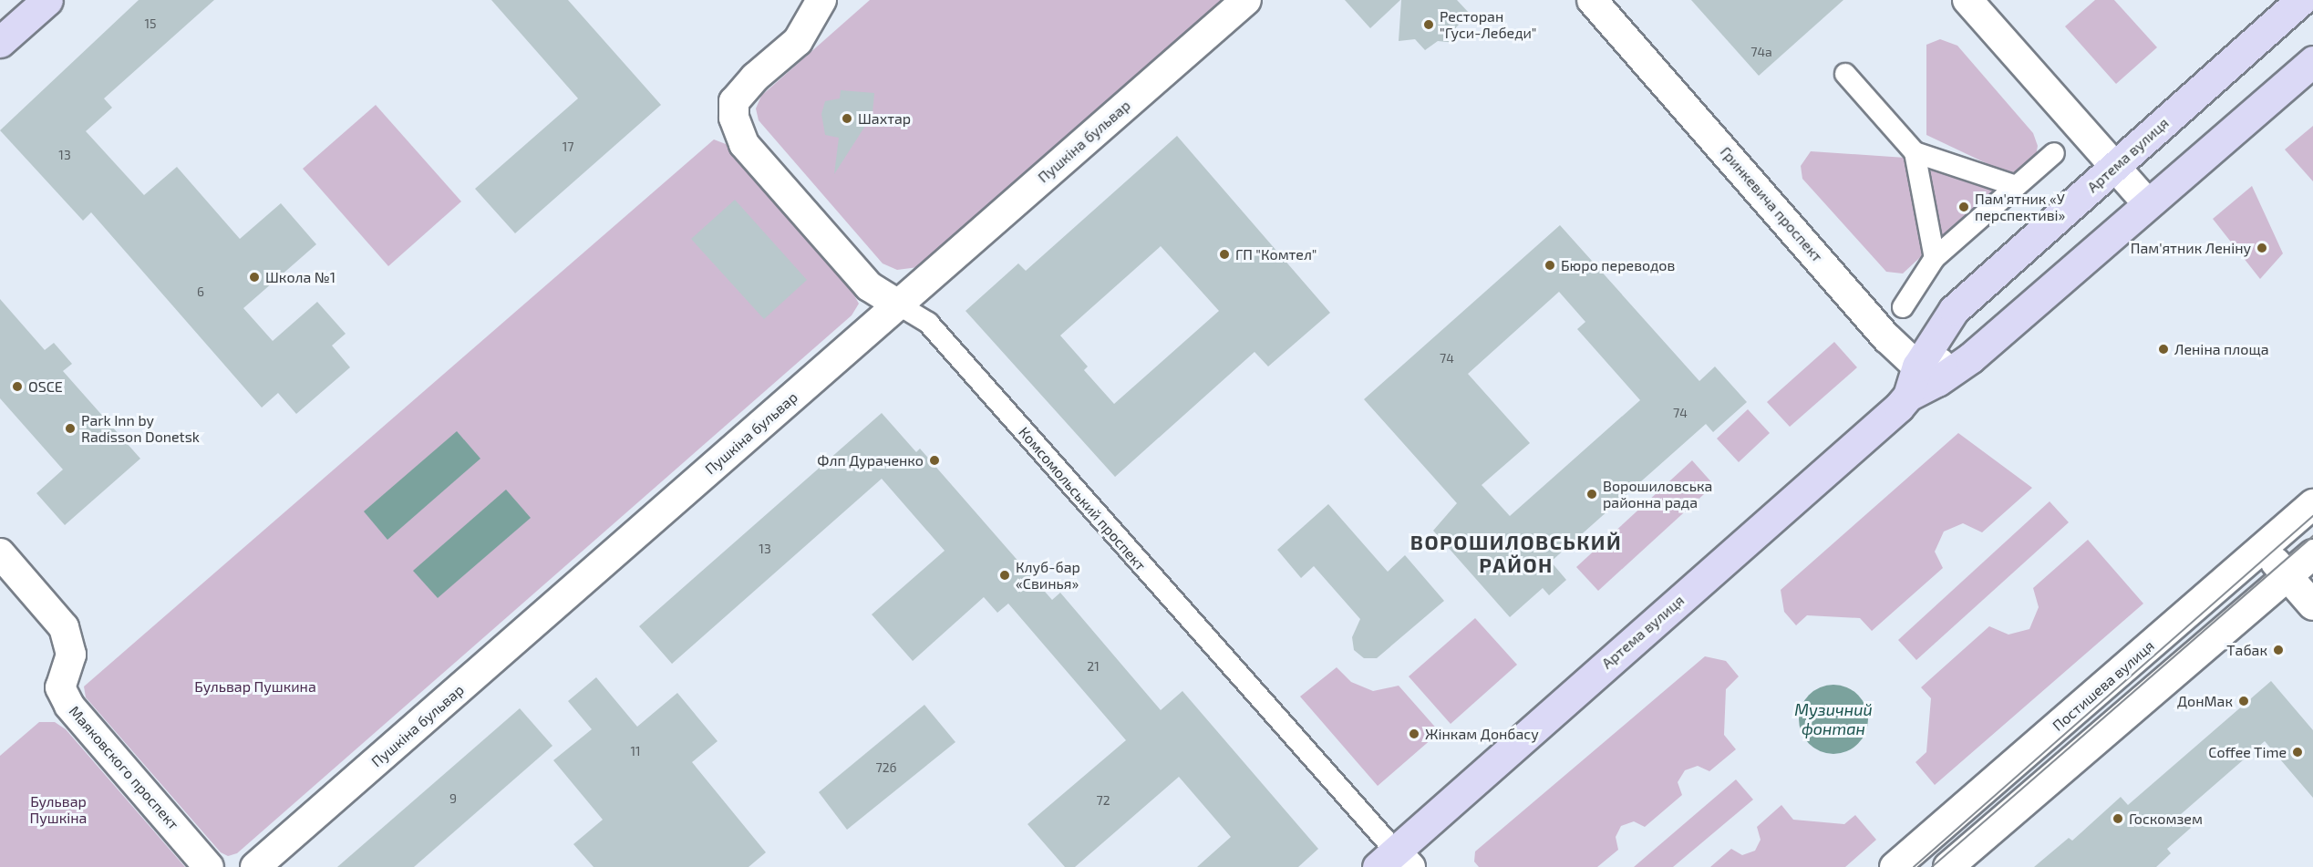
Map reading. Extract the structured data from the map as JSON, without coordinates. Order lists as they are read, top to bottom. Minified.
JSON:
{"streets":{"main road":["Артема вулиця"],"street":["Пушкіна бульвар","Гринкевича проспект","Комсомольський проспект","Постишева вулиця","Маяковского проспект"]},"crossings":[["Пушкіна бульвар","Комсомольський проспект"],["Артема вулиця","Гринкевича проспект"],["Артема вулиця","Комсомольський проспект"]],"districts":["ВОРОШИЛОВСЬКИЙ РАЙОН"],"water":["Музичний фонтан"],"parks":["Бульвар Пушкина","Бульвар Пушкіна"],"places":["Ресторан \"Гуси-Лебеди\"","Шахтар","Пам'ятник «У перспективі»","Пам'ятник Леніну","ГП \"Комтел\"","Бюро переводов","Школа №1","Леніна площа","OSCE","Park Inn by Radisson Donetsk","Флп Дураченко","Ворошиловська районна рада","Клуб-бар «Свинья»","Табак","ДонМак","Жінкам Донбасу","Coffee Time","Госкомзем"],"house_numbers":["15","74а","17","13","6","74","74","13","21","11","72б","9","72"]}
